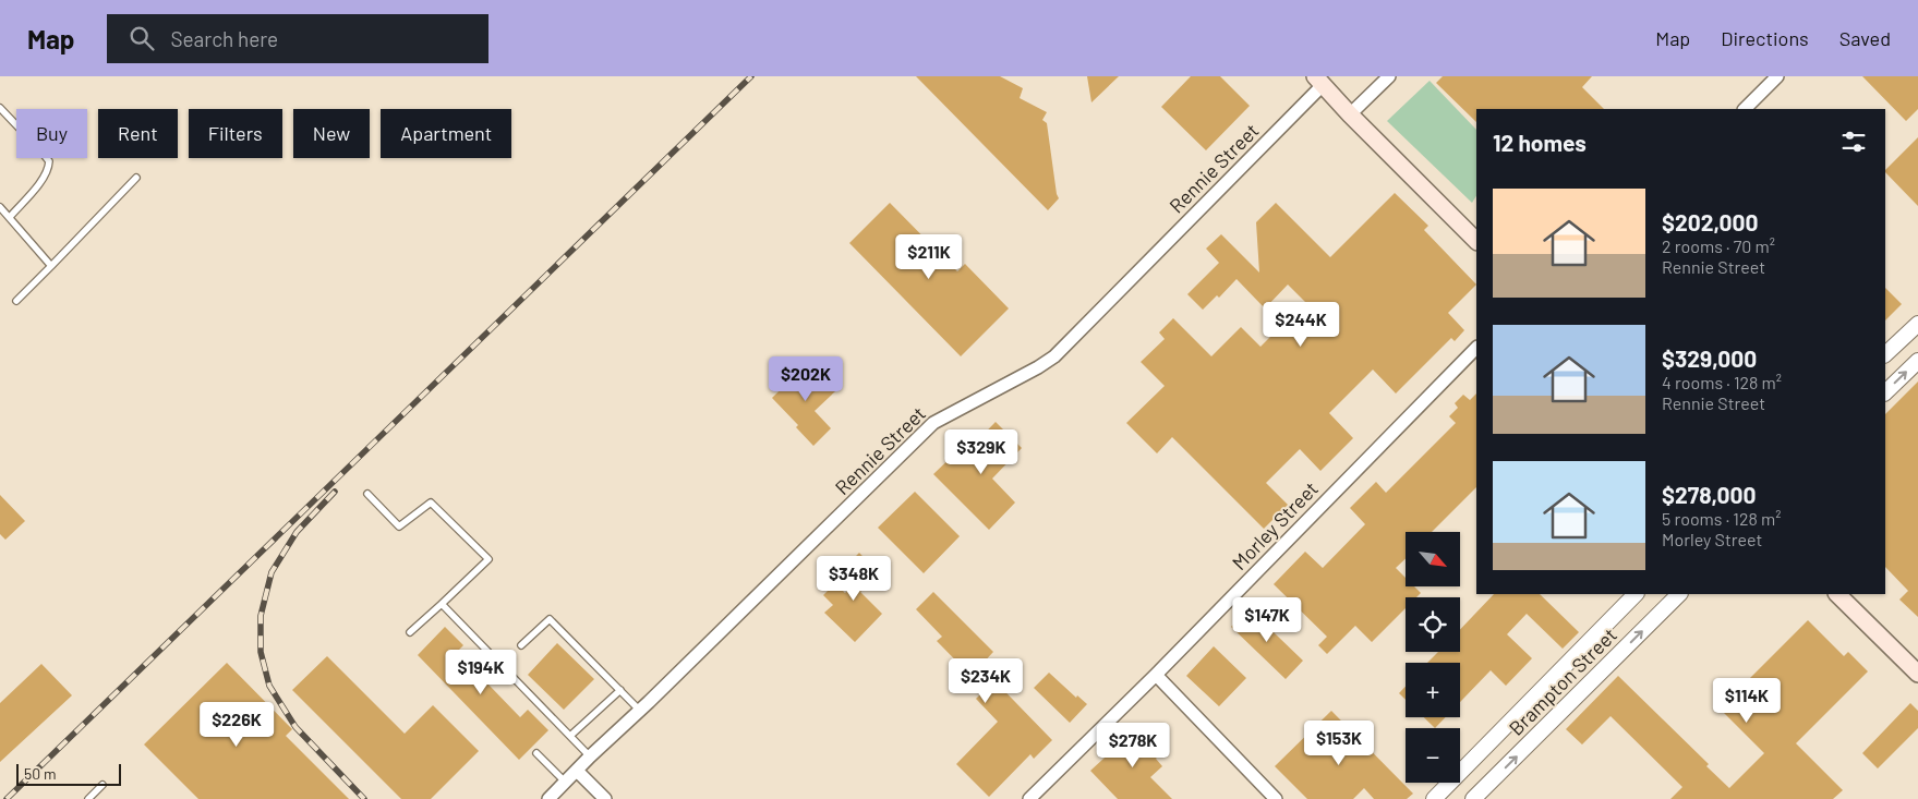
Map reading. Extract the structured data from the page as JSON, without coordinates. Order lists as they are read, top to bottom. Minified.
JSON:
{"streets":{"street":["Rennie Street","Morley Street","Brampton Street"]},"scale_bar":"50 m","north":"bottom right","page":{"header":"Map","search":"Search here","nav":["Map","Directions","Saved"],"chip":["Buy","Rent","Filters","New","Apartment"],"heading":"12 homes","list":[{"name":"$202,000","note":"2 rooms · 70 m² · Rennie Street"},{"name":"$329,000","note":"4 rooms · 128 m² · Rennie Street"},{"name":"$278,000","note":"5 rooms · 128 m² · Morley Street"}],"price":["$211K","$244K","$202K","$329K","$348K","$147K","$194K","$234K","$114K","$226K","$153K","$278K"],"map_buttons":["+","−"],"scale":"50 m"}}
